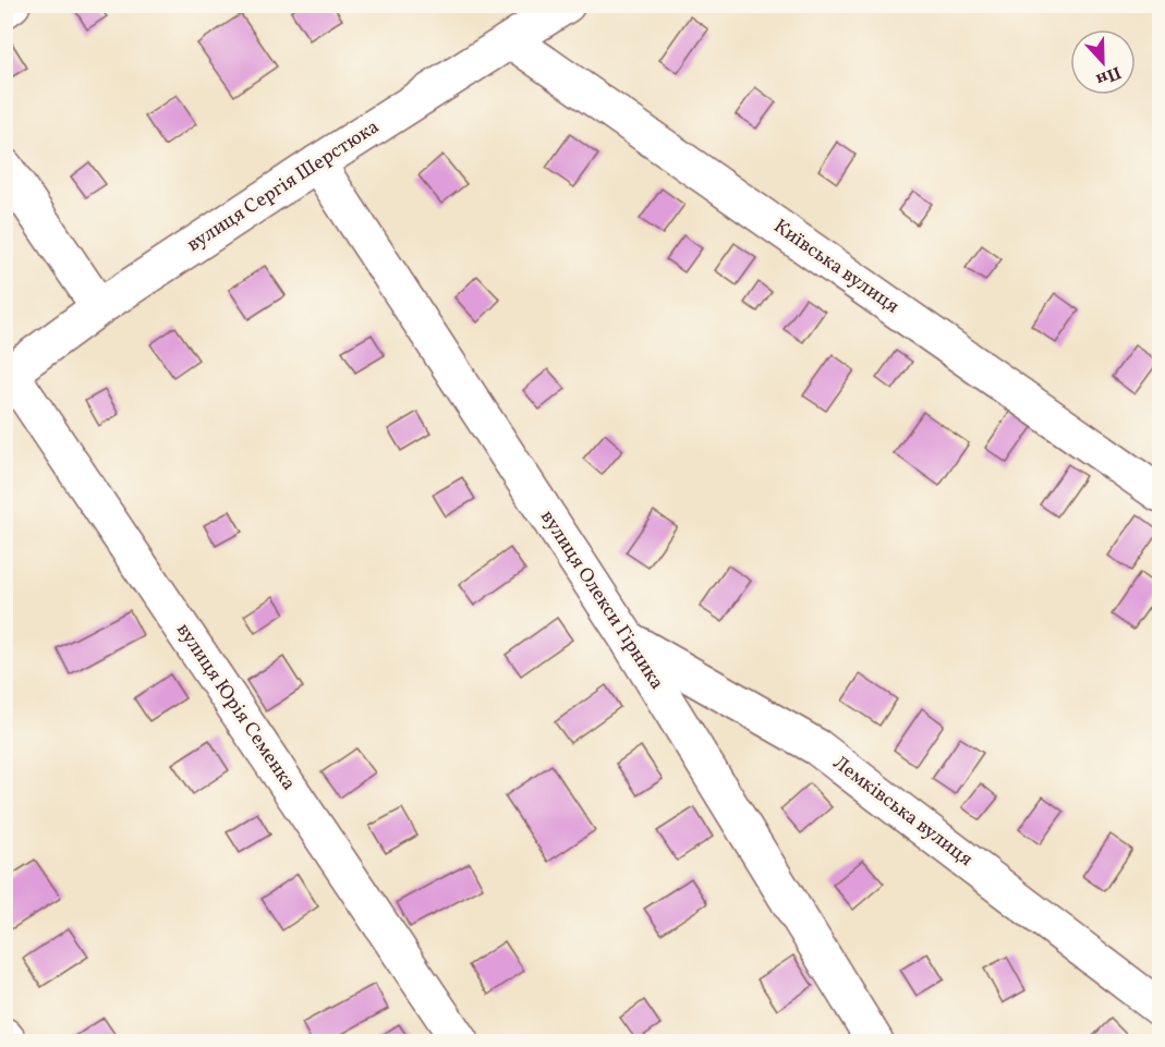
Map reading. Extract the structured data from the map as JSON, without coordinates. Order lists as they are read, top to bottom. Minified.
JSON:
{"streets":{"street":["вулиця Сергія Шерстюка","Київська вулиця","вулиця Олекси Гірника","вулиця Юрія Семенка","Лемківська вулиця"]},"crossings":[["вулиця Сергія Шерстюка","Київська вулиця"],["вулиця Сергія Шерстюка","вулиця Олекси Гірника"],["вулиця Сергія Шерстюка","вулиця Юрія Семенка"],["вулиця Олекси Гірника","Лемківська вулиця"]],"north":"bottom"}
